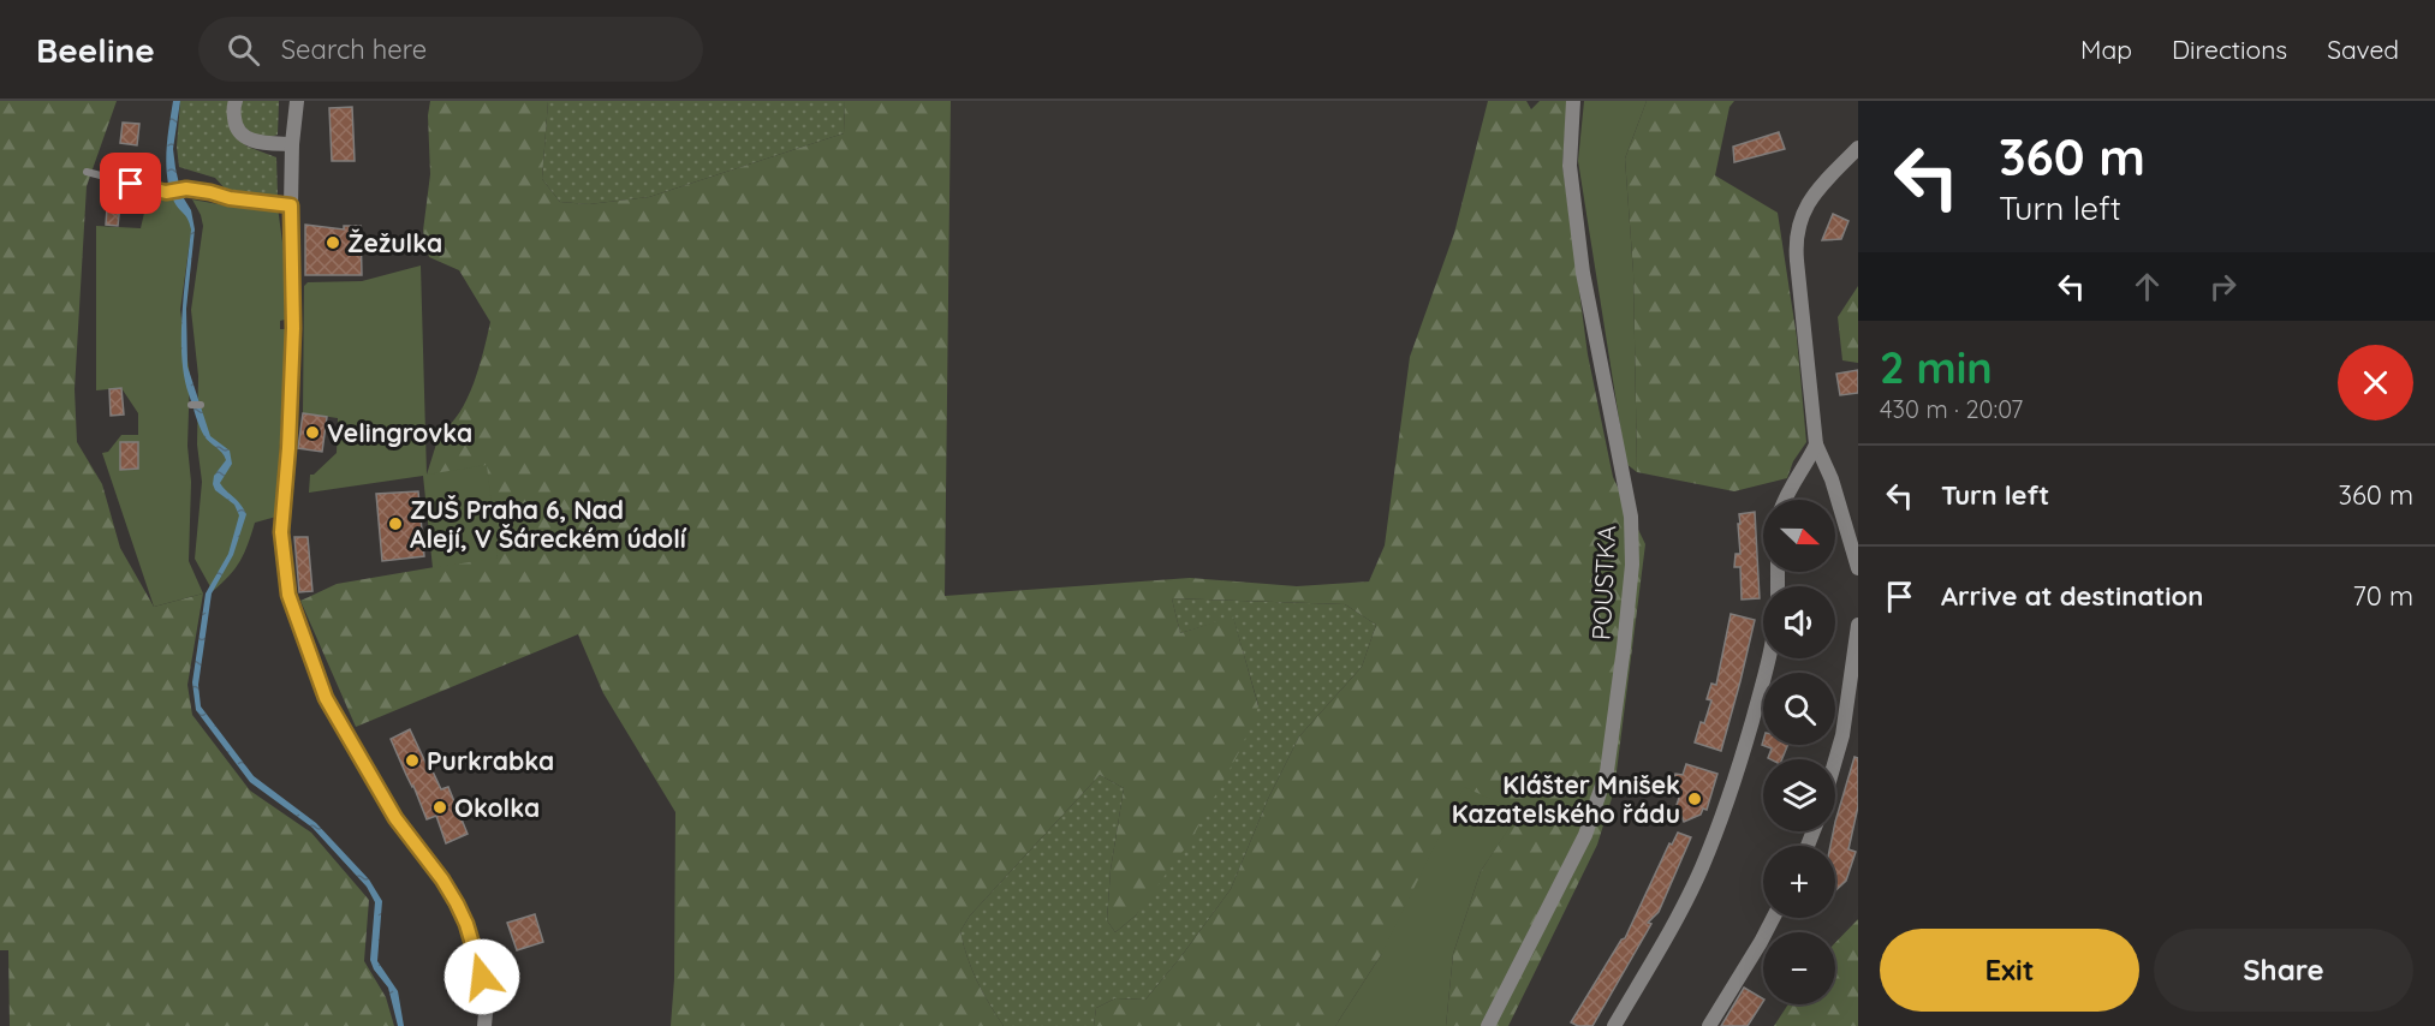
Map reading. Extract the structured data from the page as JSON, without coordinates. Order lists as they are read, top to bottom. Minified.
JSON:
{"streets":{"street":["POUSTKA"]},"places":["Žežulka","Velingrovka","ZUŠ Praha 6, Nad Alejí, V Šáreckém údolí","Purkrabka","Klášter Mnišek Kazatelského řádu","Okolka"],"north":"right","page":{"header":"Beeline","search":"Search here","nav":["Map","Directions","Saved"],"turn":["360 m","Turn left"],"heading":["2 min","430 m · 20:07"],"list":[{"name":"Turn left","value":"360 m"},{"name":"Arrive at destination","value":"70 m"}],"map_buttons":["+","−"],"buttons":["Exit","Share"]}}
